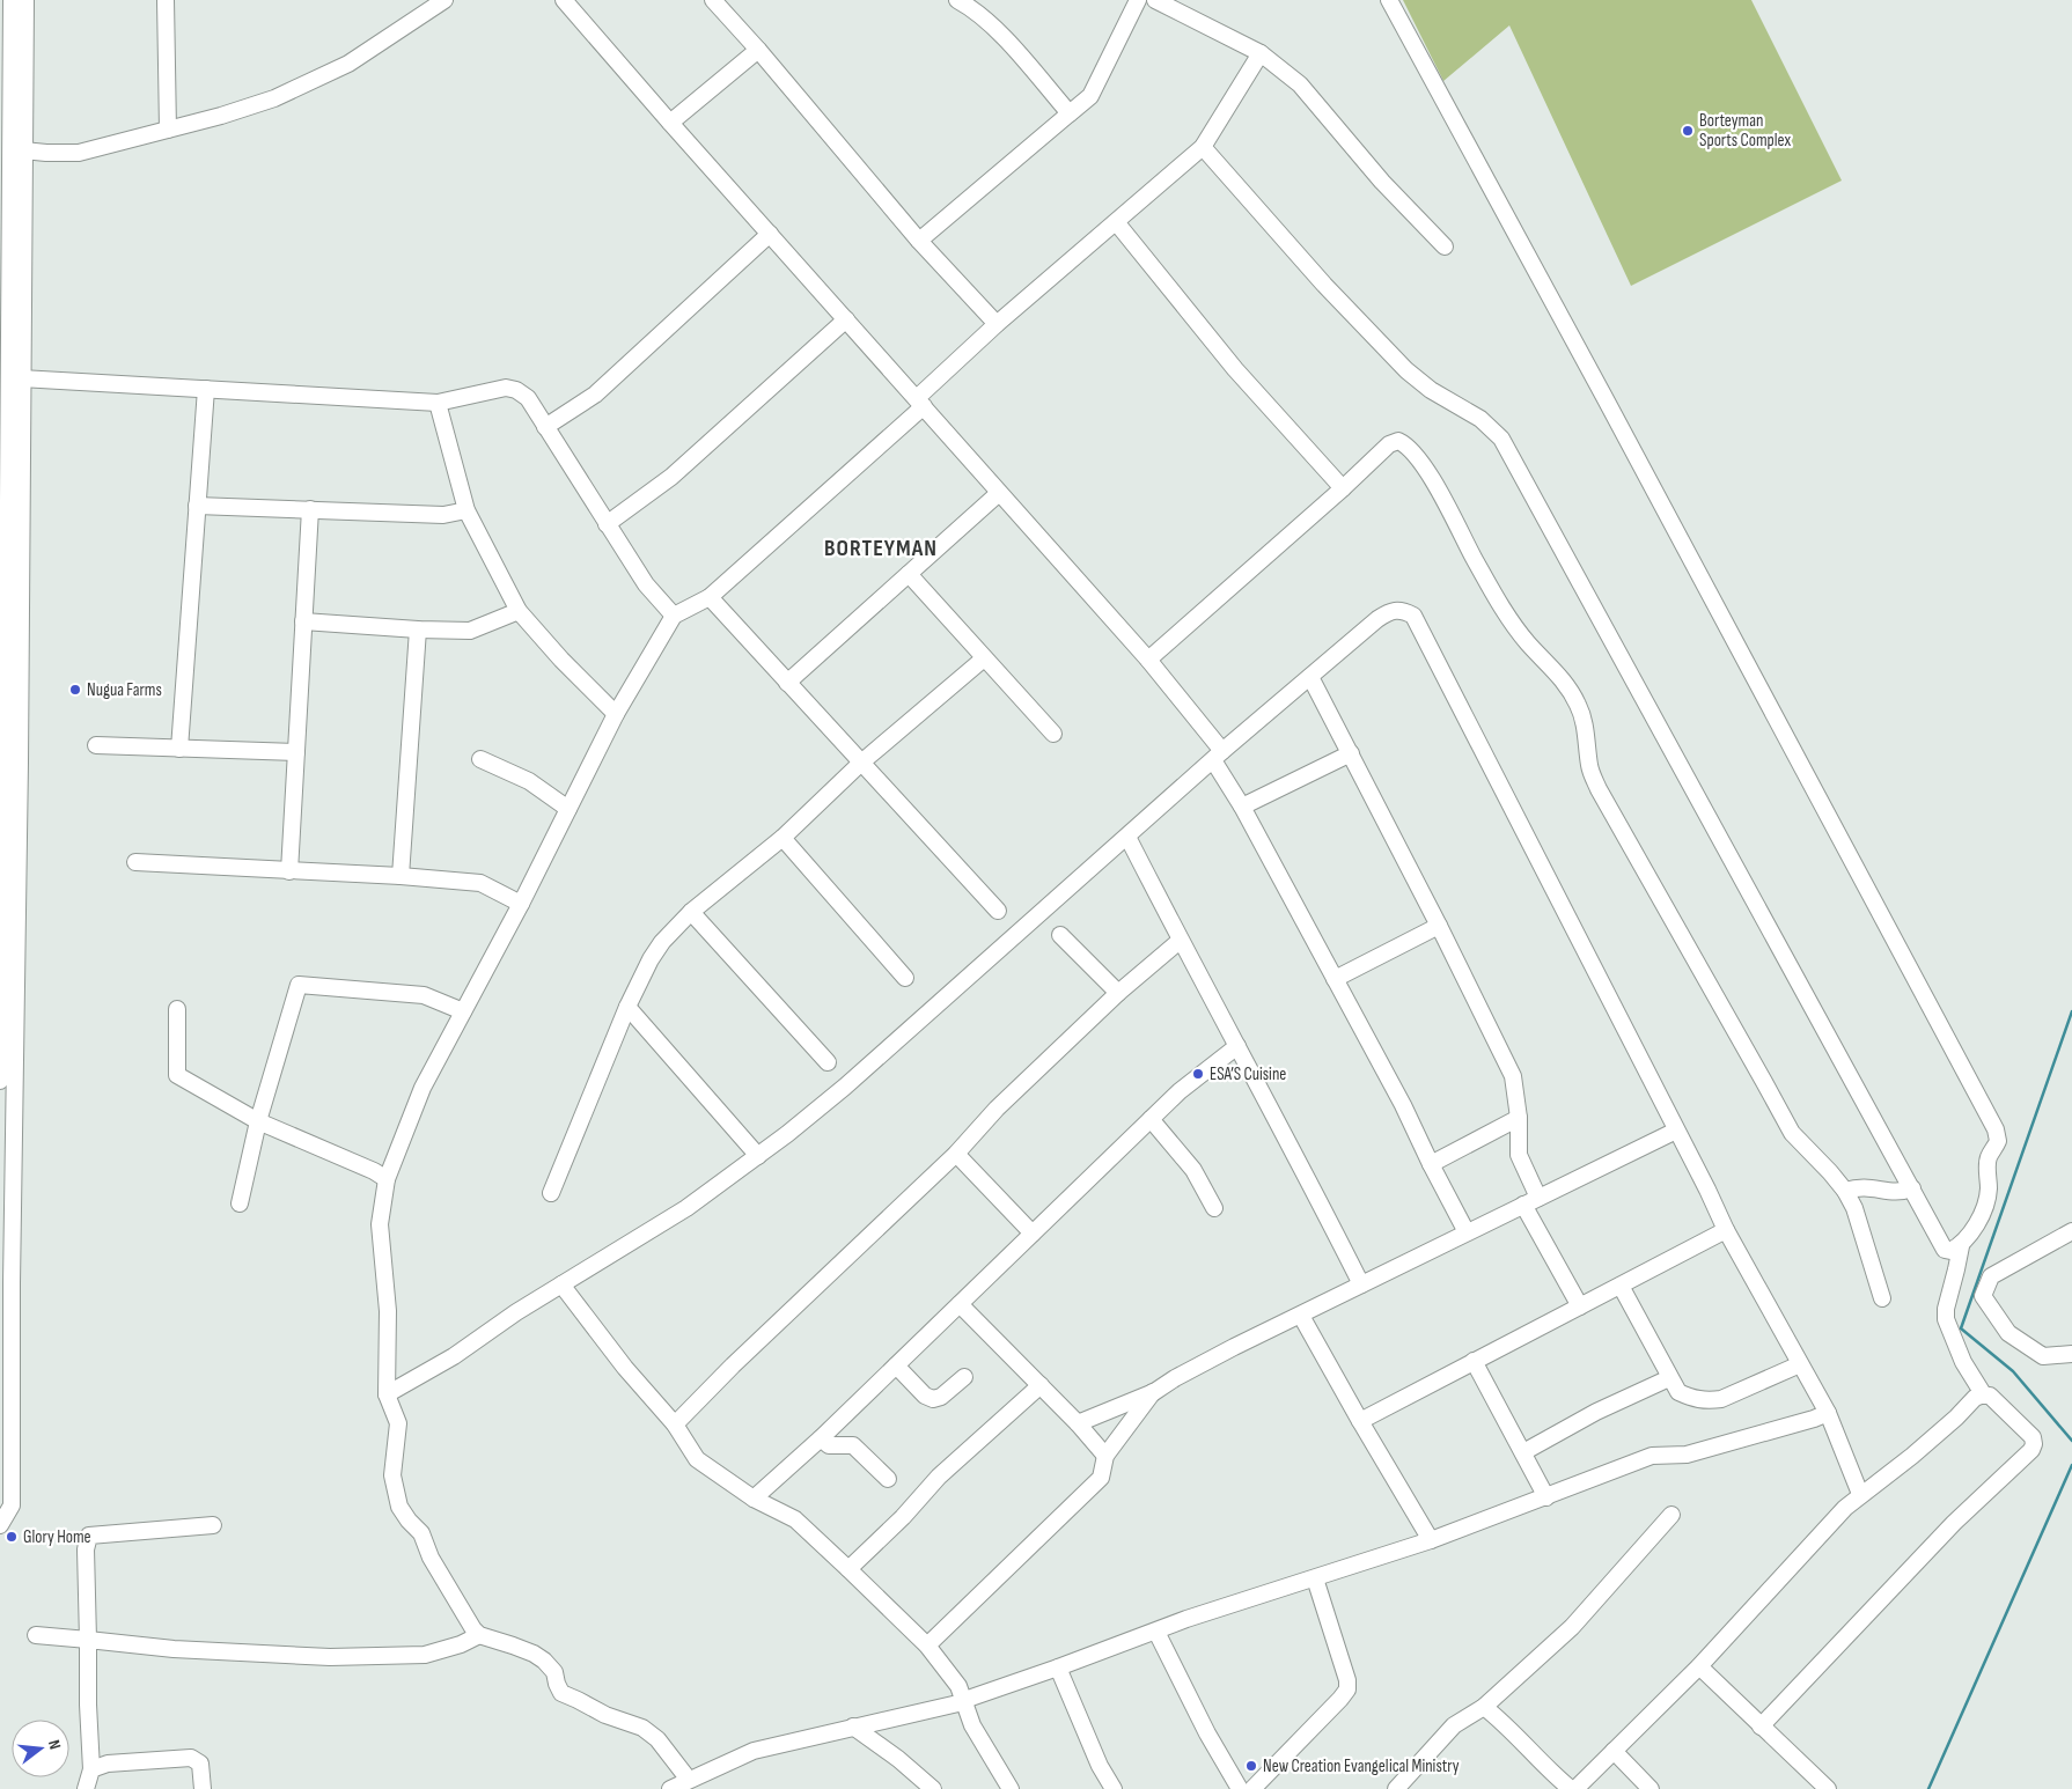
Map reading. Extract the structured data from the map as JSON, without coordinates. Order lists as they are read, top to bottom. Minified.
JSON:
{"districts":["BORTEYMAN"],"places":["Borteyman Sports Complex","Nugua Farms","ESA’S Cuisine","Glory Home","New Creation Evangelical Ministry"],"north":"right"}
